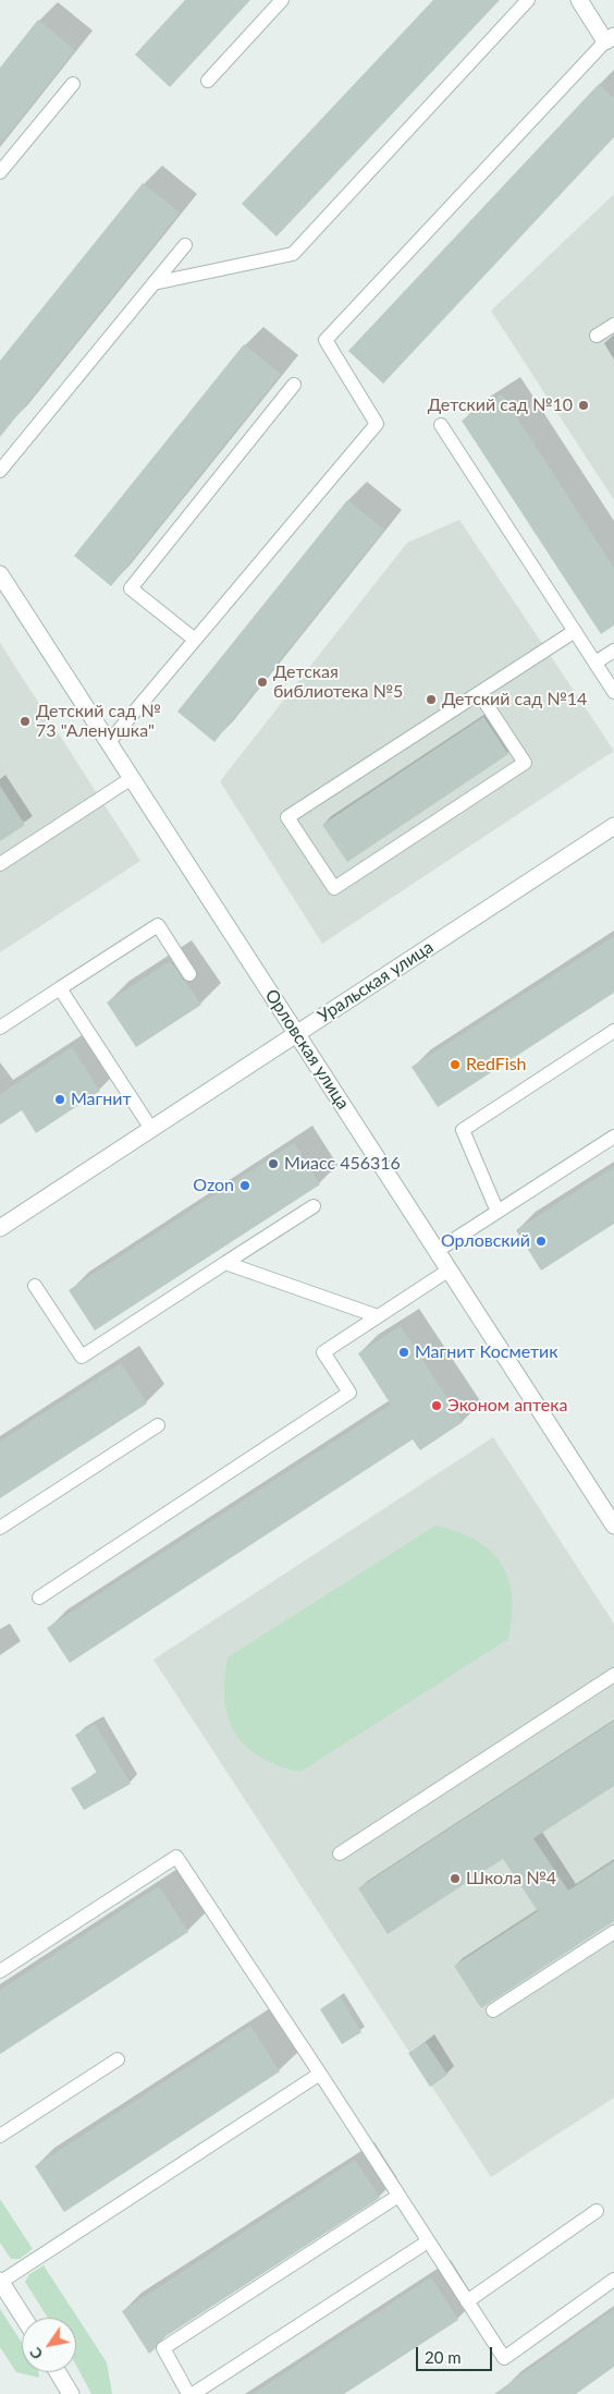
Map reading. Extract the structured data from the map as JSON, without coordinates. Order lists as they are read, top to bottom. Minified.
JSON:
{"streets":{"street":["Уральская улица","Орловская улица"]},"crossings":[["Уральская улица","Орловская улица"]],"places":["Детский сад №10","Детская библиотека №5","Детский сад №14","Детский сад № 73 \"Аленушка\"","RedFish","Магнит","Миасс 456316","Ozon","Орловский","Магнит Косметик","Эконом аптека","Школа №4"],"scale_bar":"20 m","north":"bottom left"}
